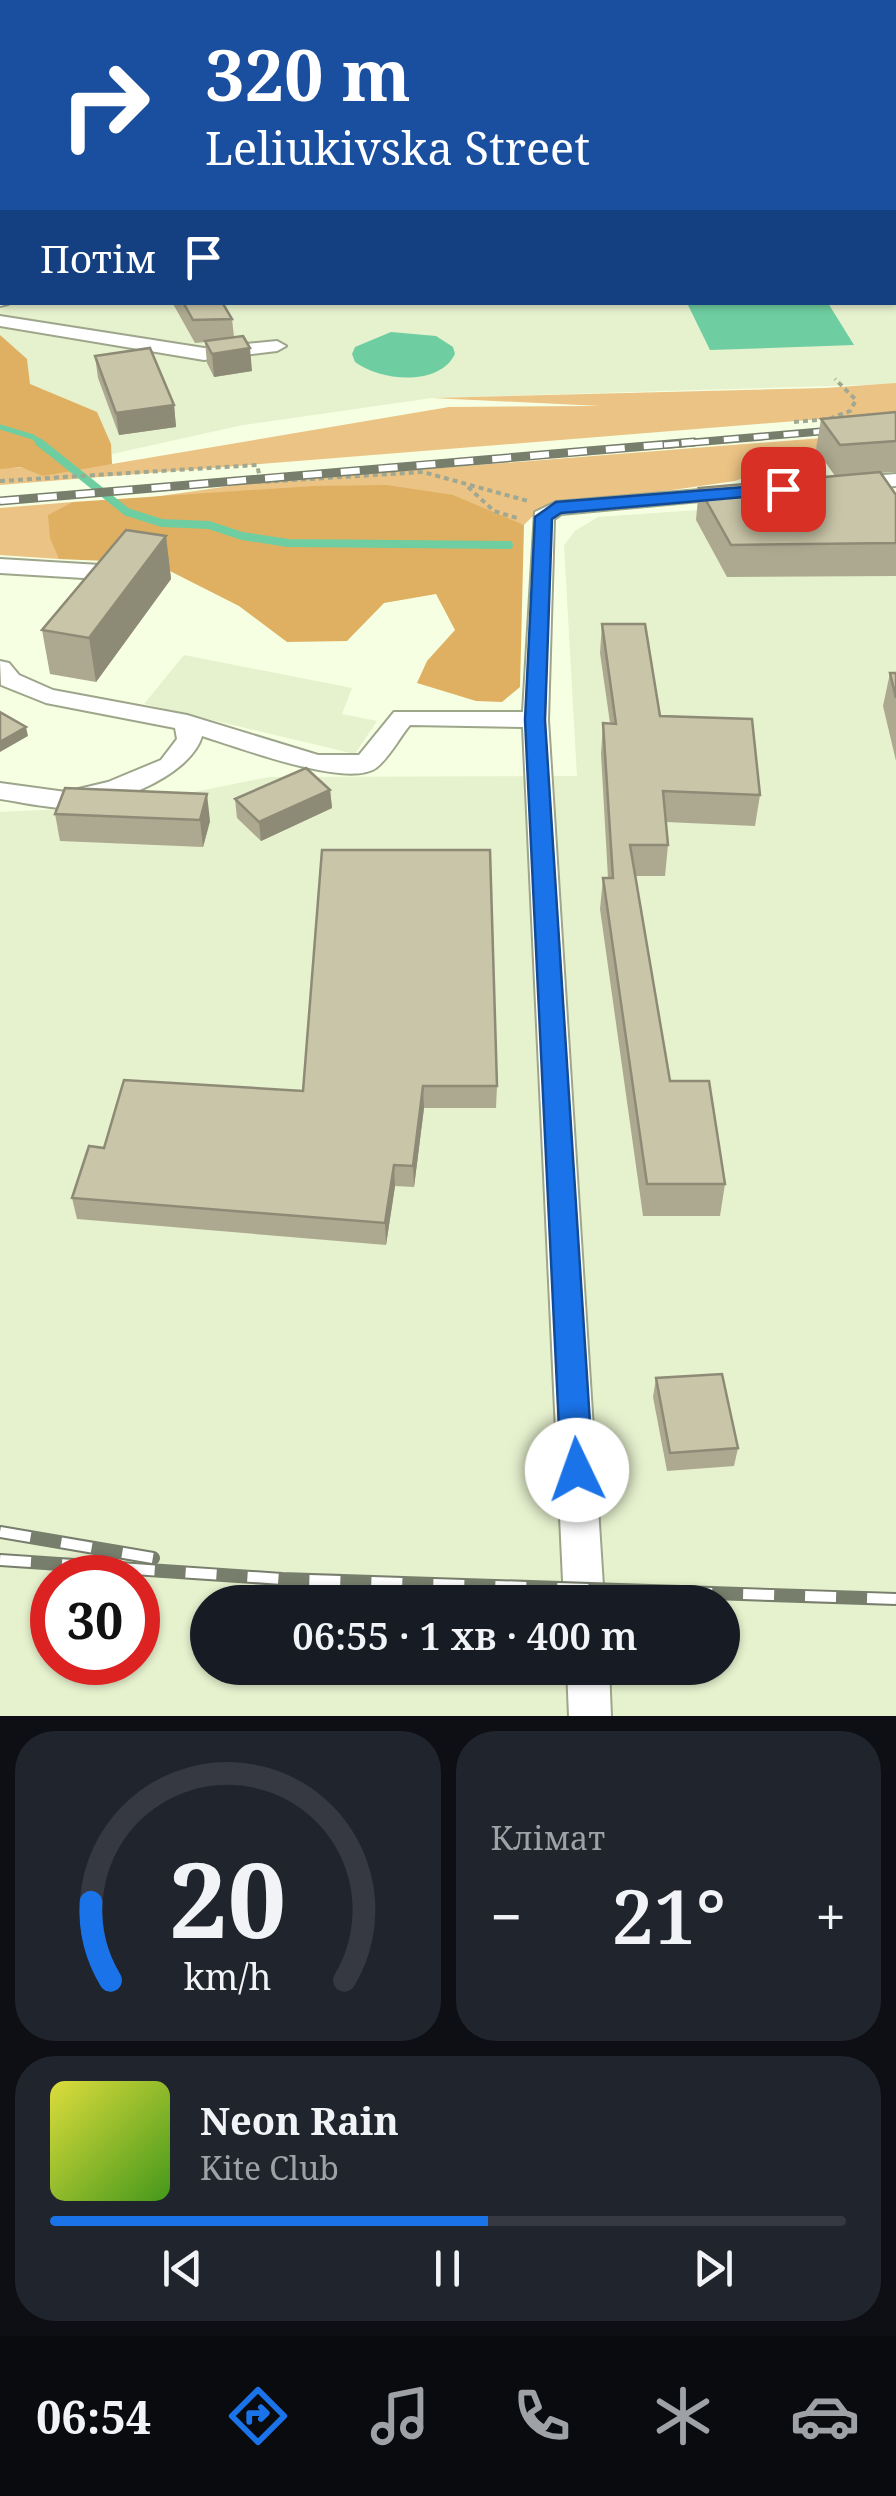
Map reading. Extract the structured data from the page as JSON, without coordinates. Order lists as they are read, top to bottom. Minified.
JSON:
{"page":{"turn":["320 m","Leliukivska Street"],"then":"Потім","limit":"30","trip":"06:55 · 1 хв · 400 m","tile":"Клімат","heat":["−","21°","+"],"song":["Neon Rain","Kite Club"],"tabs":"06:54","gauge":["20","km/h"]}}
